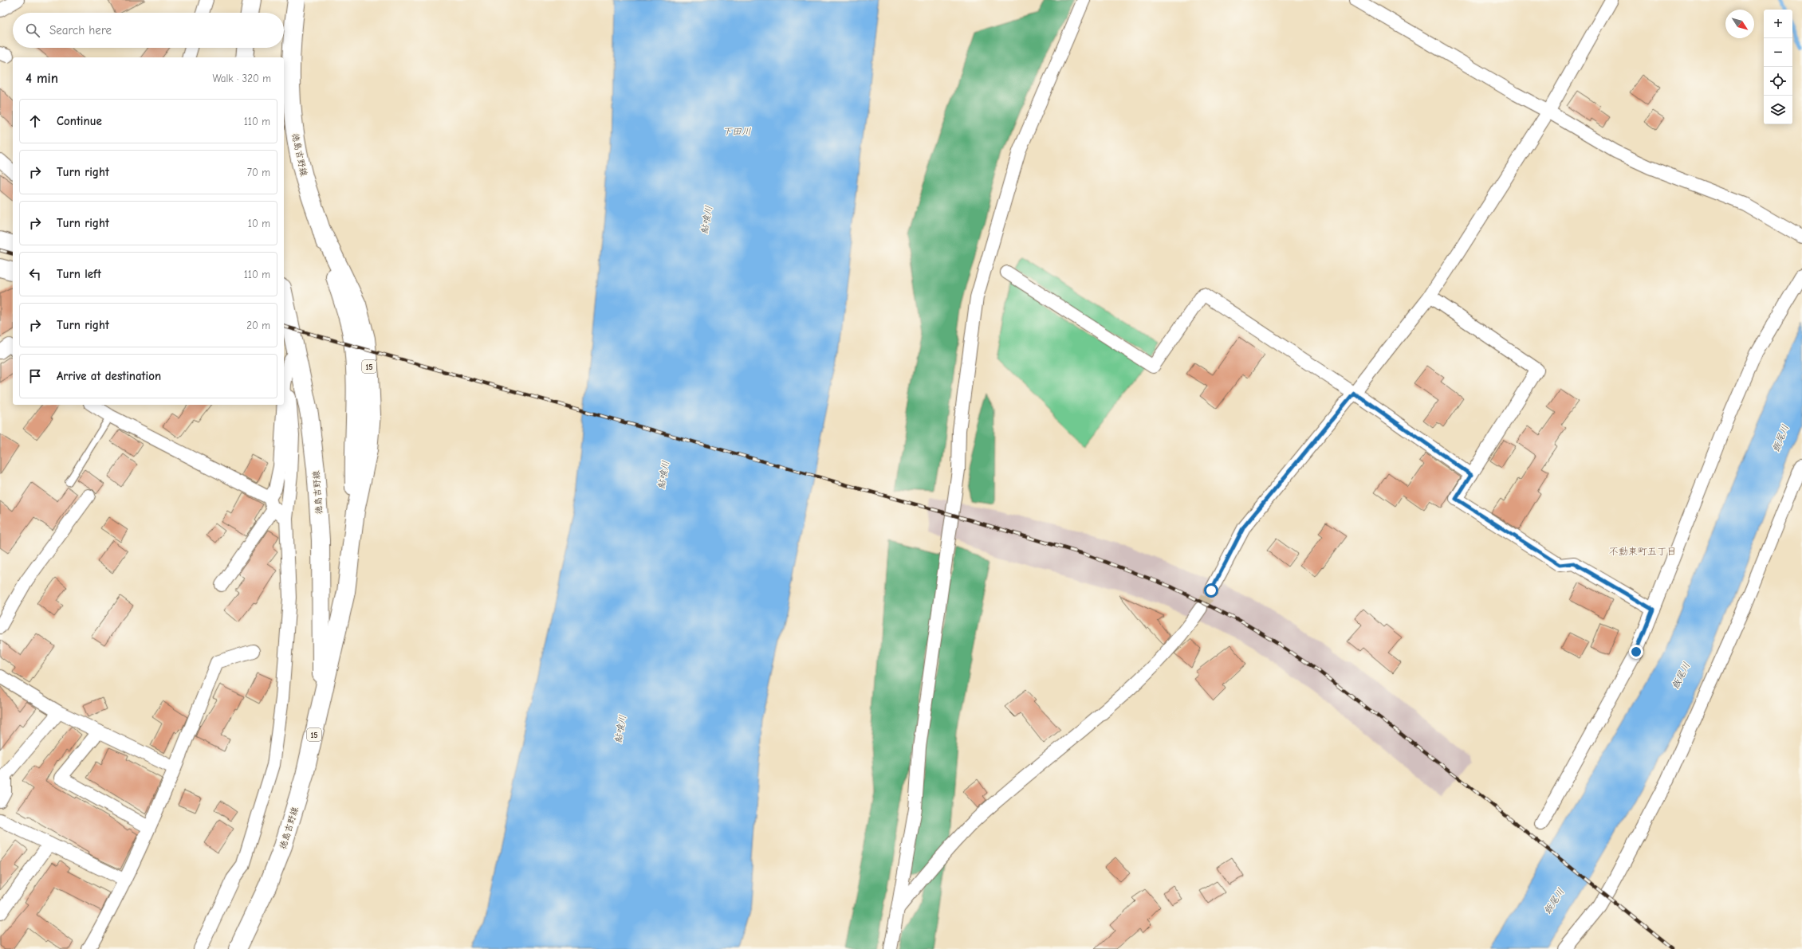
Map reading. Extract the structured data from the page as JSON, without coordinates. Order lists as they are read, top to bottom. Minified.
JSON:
{"streets":{"main road":["徳島吉野線","15"]},"districts":["不動東町五丁目"],"water":["下田川","鮎喰川","飯尾川"],"north":"bottom right","page":{"map_buttons":["+","−"],"search":"Search here","heading":["4 min","Walk · 320 m"],"list":[["Continue","110 m"],["Turn right","70 m"],["Turn right","10 m"],["Turn left","110 m"],["Turn right","20 m"],"Arrive at destination"]}}
